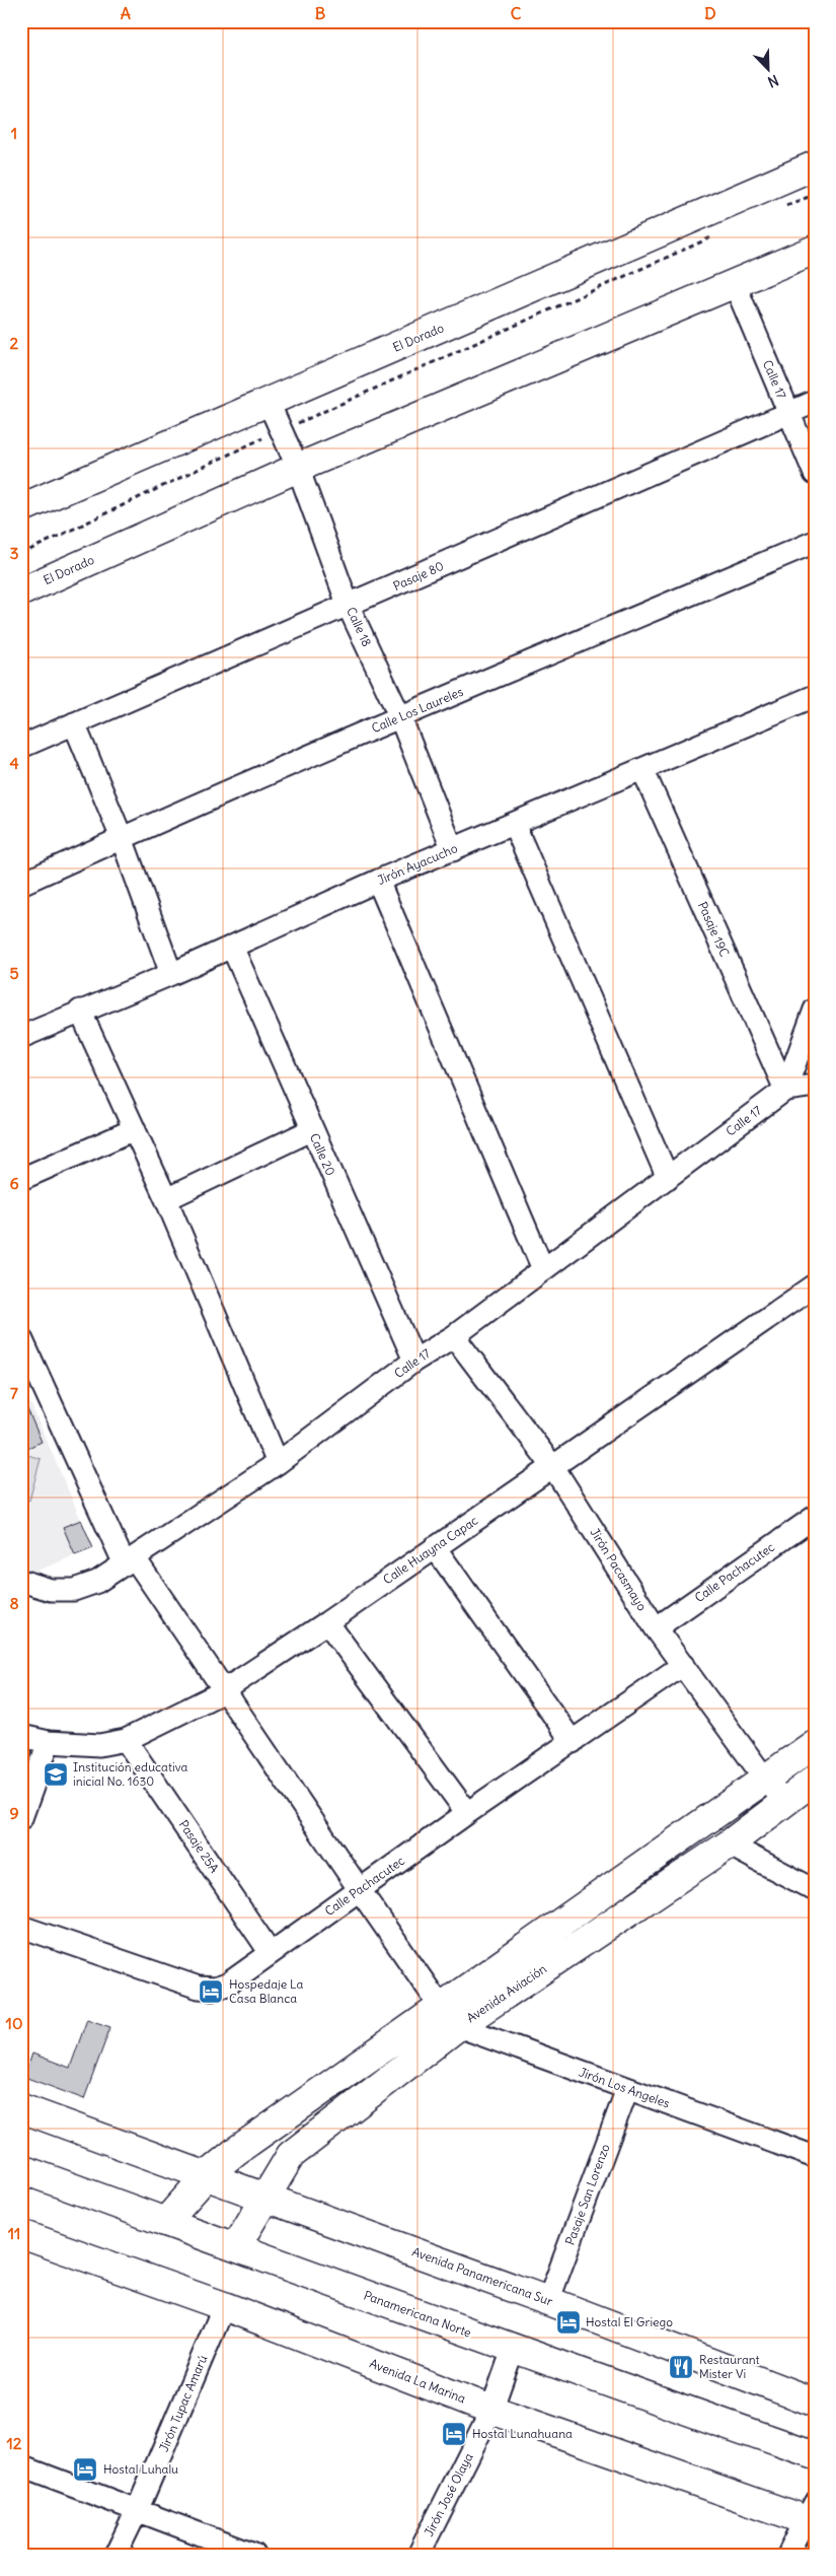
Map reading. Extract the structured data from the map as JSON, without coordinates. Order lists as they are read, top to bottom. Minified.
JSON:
{"streets":{"main road":["El Dorado","Avenida Aviación","Avenida Panamericana Sur","Panamericana Norte","Avenida La Marina"],"street":["Calle 17","Pasaje 80","Calle 18","Calle Los Laureles","Jirón Ayacucho","Pasaje 19C","Calle 20","Calle Huayna Capac","Jirón Pacasmayo","Calle Pachacutec","Pasaje 25A","Jirón Los Angeles","Pasaje San Lorenzo","Jirón Tupac Amarú","Jirón José Olaya"]},"crossings":[["El Dorado","Calle 17"],["El Dorado","Calle 18"],["Calle 17","Pasaje 80"],["Calle 17","Pasaje 19C"],["Calle 17","Calle 20"],["Calle 17","Jirón Pacasmayo"],["Pasaje 80","Calle 18"],["Calle 18","Calle Los Laureles"],["Calle 18","Jirón Ayacucho"],["Jirón Ayacucho","Pasaje 19C"],["Jirón Ayacucho","Calle 20"],["Calle Huayna Capac","Jirón Pacasmayo"],["Calle Huayna Capac","Pasaje 25A"],["Jirón Pacasmayo","Calle Pachacutec"],["Jirón Pacasmayo","Avenida Aviación"],["Calle Pachacutec","Pasaje 25A"],["Avenida Aviación","Jirón Los Angeles"],["Avenida Aviación","Avenida Panamericana Sur"],["Avenida Aviación","Panamericana Norte"],["Jirón Los Angeles","Pasaje San Lorenzo"],["Pasaje San Lorenzo","Avenida Panamericana Sur"],["Panamericana Norte","Jirón José Olaya"],["Avenida La Marina","Jirón Tupac Amarú"],["Avenida La Marina","Jirón José Olaya"]],"places":{"school or university":["Institución educativa inicial No. 1630"],"hotel":["Hospedaje La Casa Blanca","Hostal El Griego","Hostal Lunahuana","Hostal Luhalu"],"restaurant":["Restaurant Mister Vi"]},"north":"bottom right","grid":{"columns":["A","B","C","D"],"rows":["1","2","3","4","5","6","7","8","9","10","11","12"]}}
